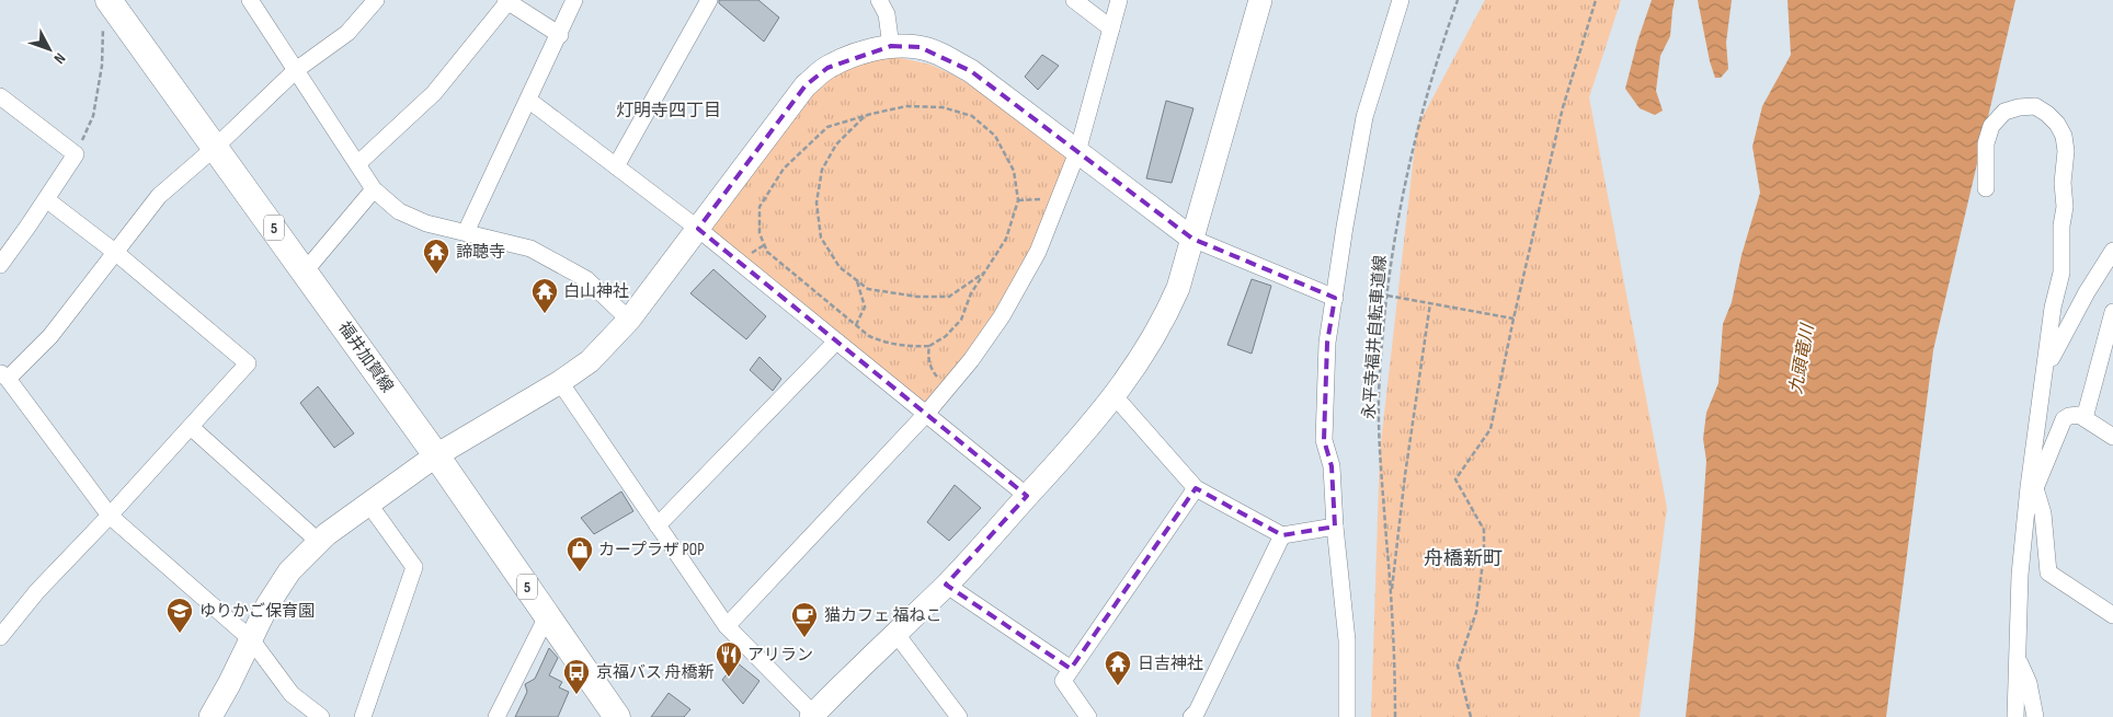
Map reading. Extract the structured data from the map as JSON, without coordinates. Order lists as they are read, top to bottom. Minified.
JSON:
{"streets":{"main road":["5","福井加賀線"],"path":["永平寺福井自転車道線"]},"districts":["灯明寺四丁目","舟橋新町"],"water":["九頭竜川"],"places":{"temple":["諦聴寺","白山神社","日吉神社"],"shop":["カープラザ POP"],"school or university":["ゆりかご保育園"],"cafe":["猫カフェ 福ねこ"],"restaurant":["アリラン"],"bus stop":["京福バス 舟橋新"]},"north":"bottom right"}
